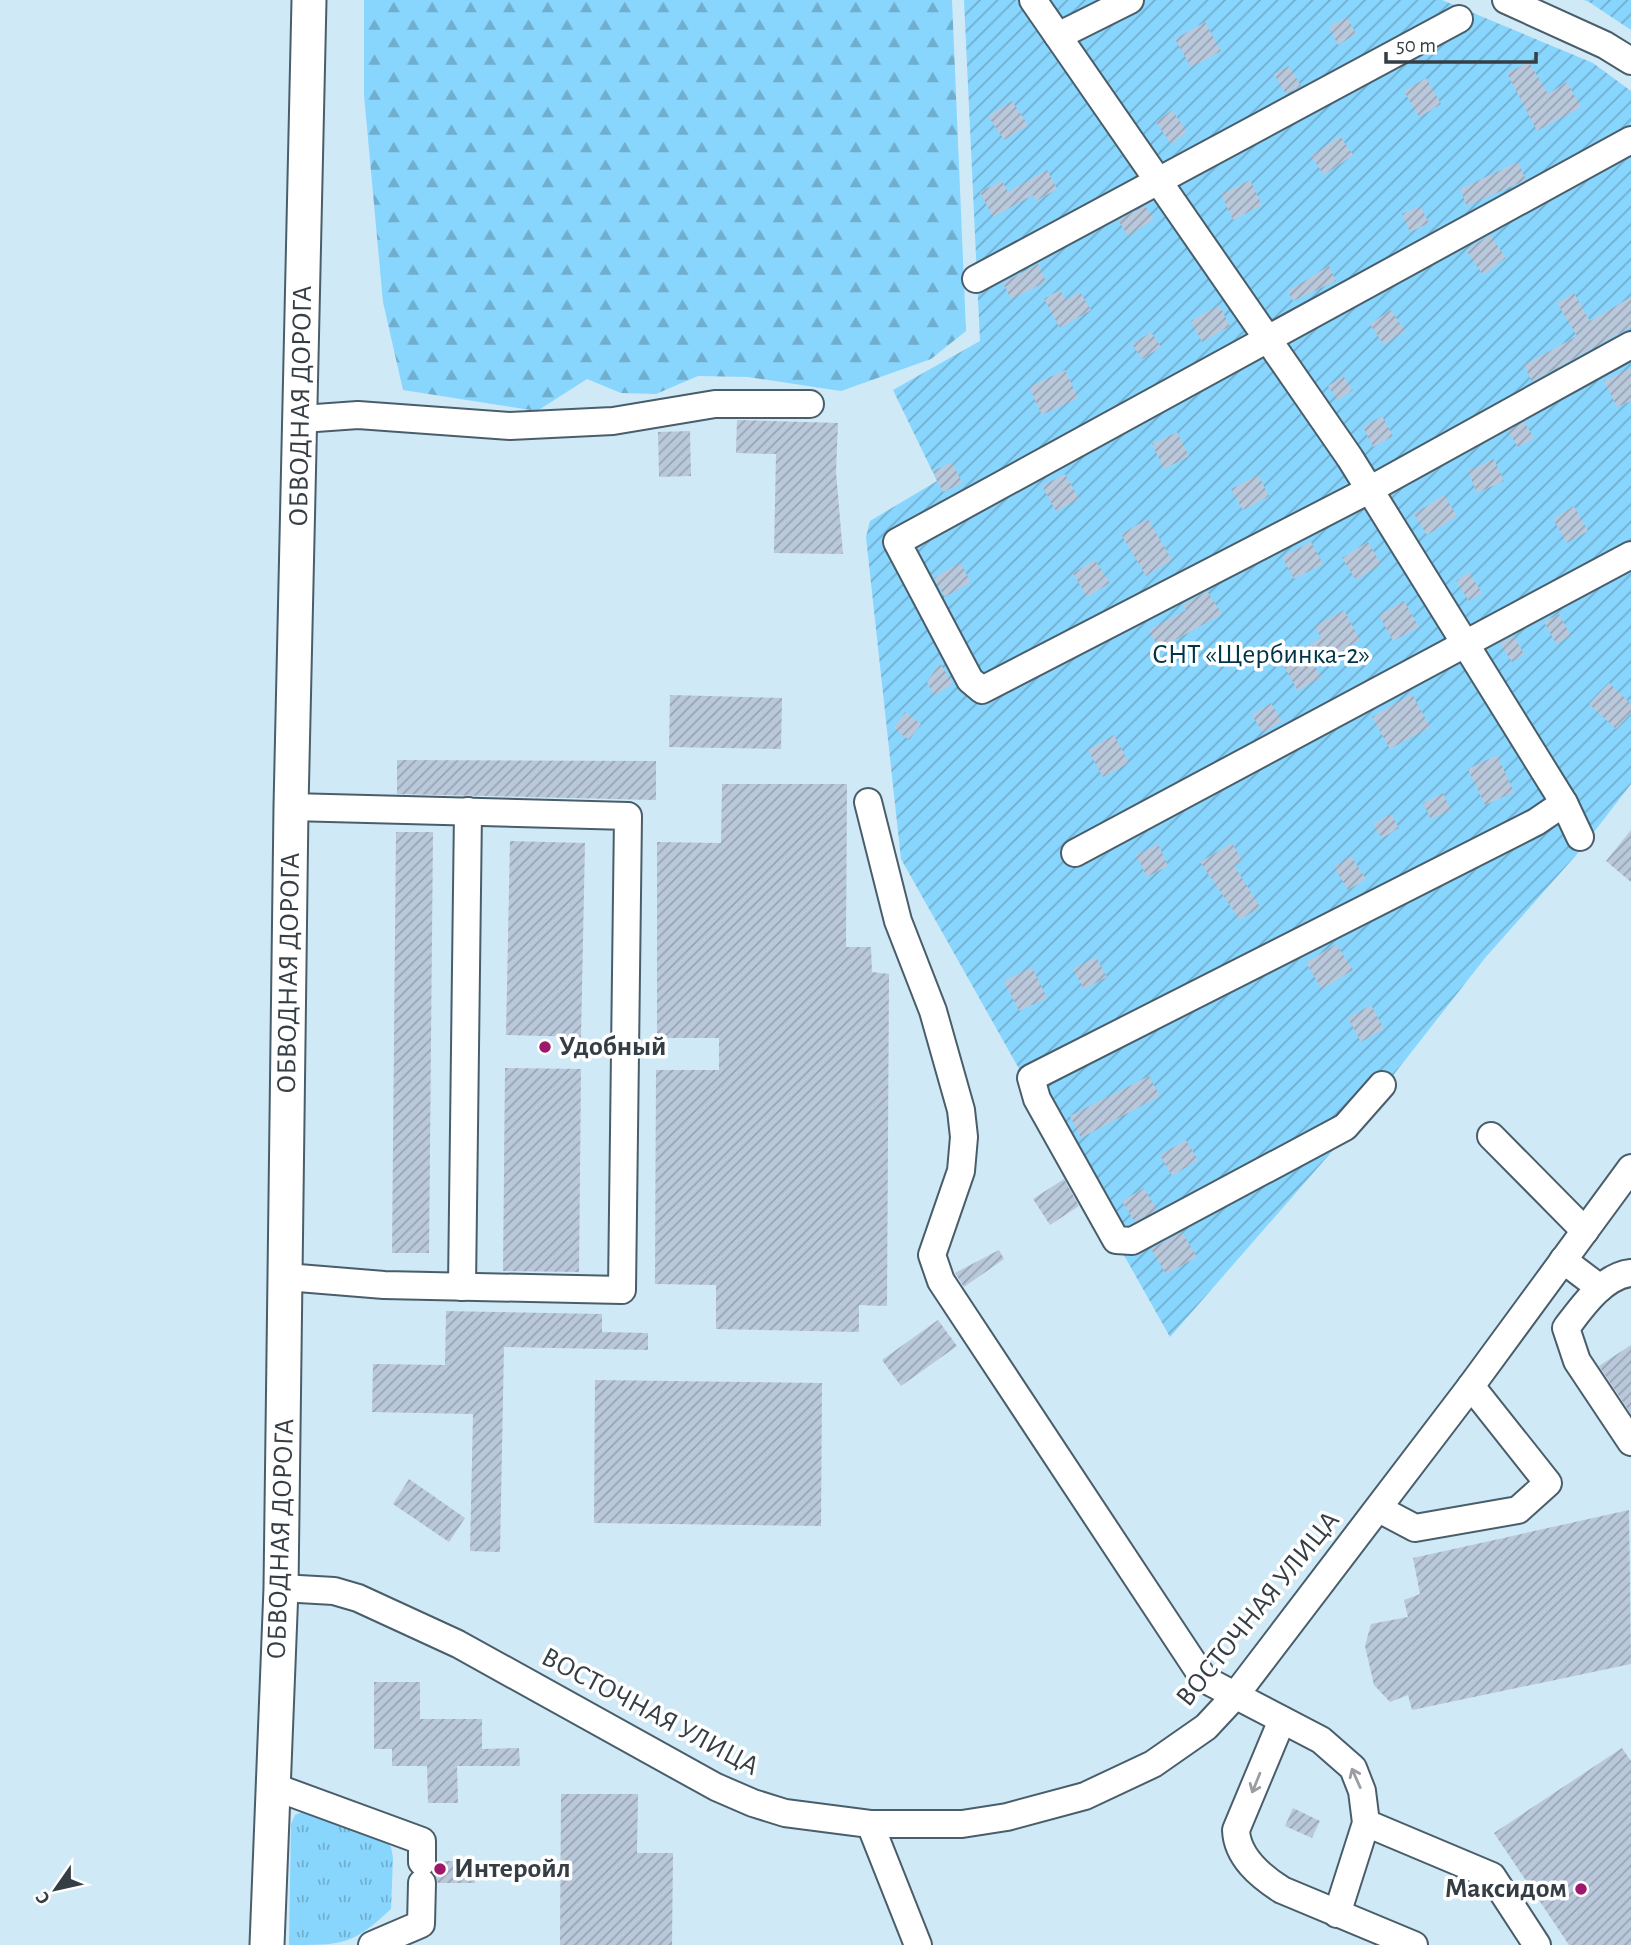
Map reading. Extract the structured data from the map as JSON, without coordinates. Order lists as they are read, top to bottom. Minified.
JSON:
{"streets":{"main road":["ОБВОДНАЯ ДОРОГА"],"street":["ВОСТОЧНАЯ УЛИЦА"]},"crossings":[["ОБВОДНАЯ ДОРОГА","ВОСТОЧНАЯ УЛИЦА"]],"parks":["СНТ «Щербинка-2»"],"places":["Удобный","Интеройл","Максидом"],"scale_bar":"50 m","north":"bottom left"}
